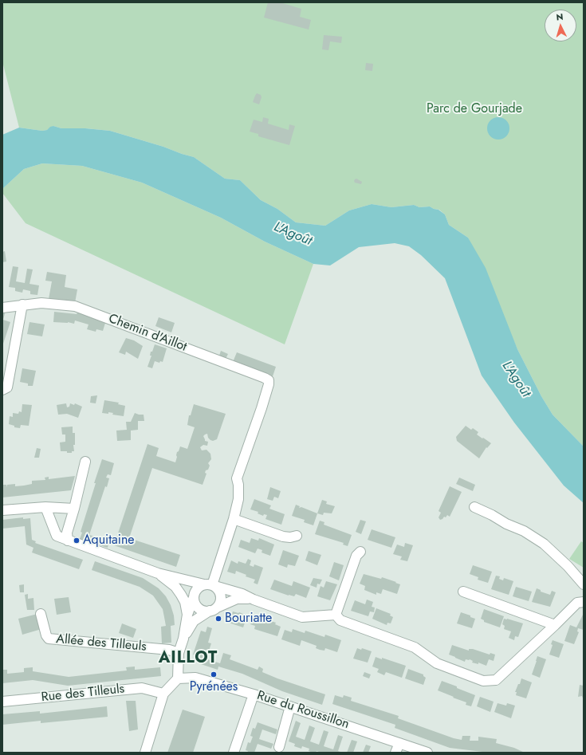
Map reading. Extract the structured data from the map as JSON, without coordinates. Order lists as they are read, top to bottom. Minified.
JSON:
{"streets":{"street":["Chemin d'Aillot","Allée des Tilleuls","Rue des Tilleuls","Rue du Roussillon"]},"districts":["AILLOT"],"water":["L'Agoût"],"parks":["Parc de Gourjade"],"places":["Aquitaine","Bouriatte","Pyrénées"],"north":"top"}
